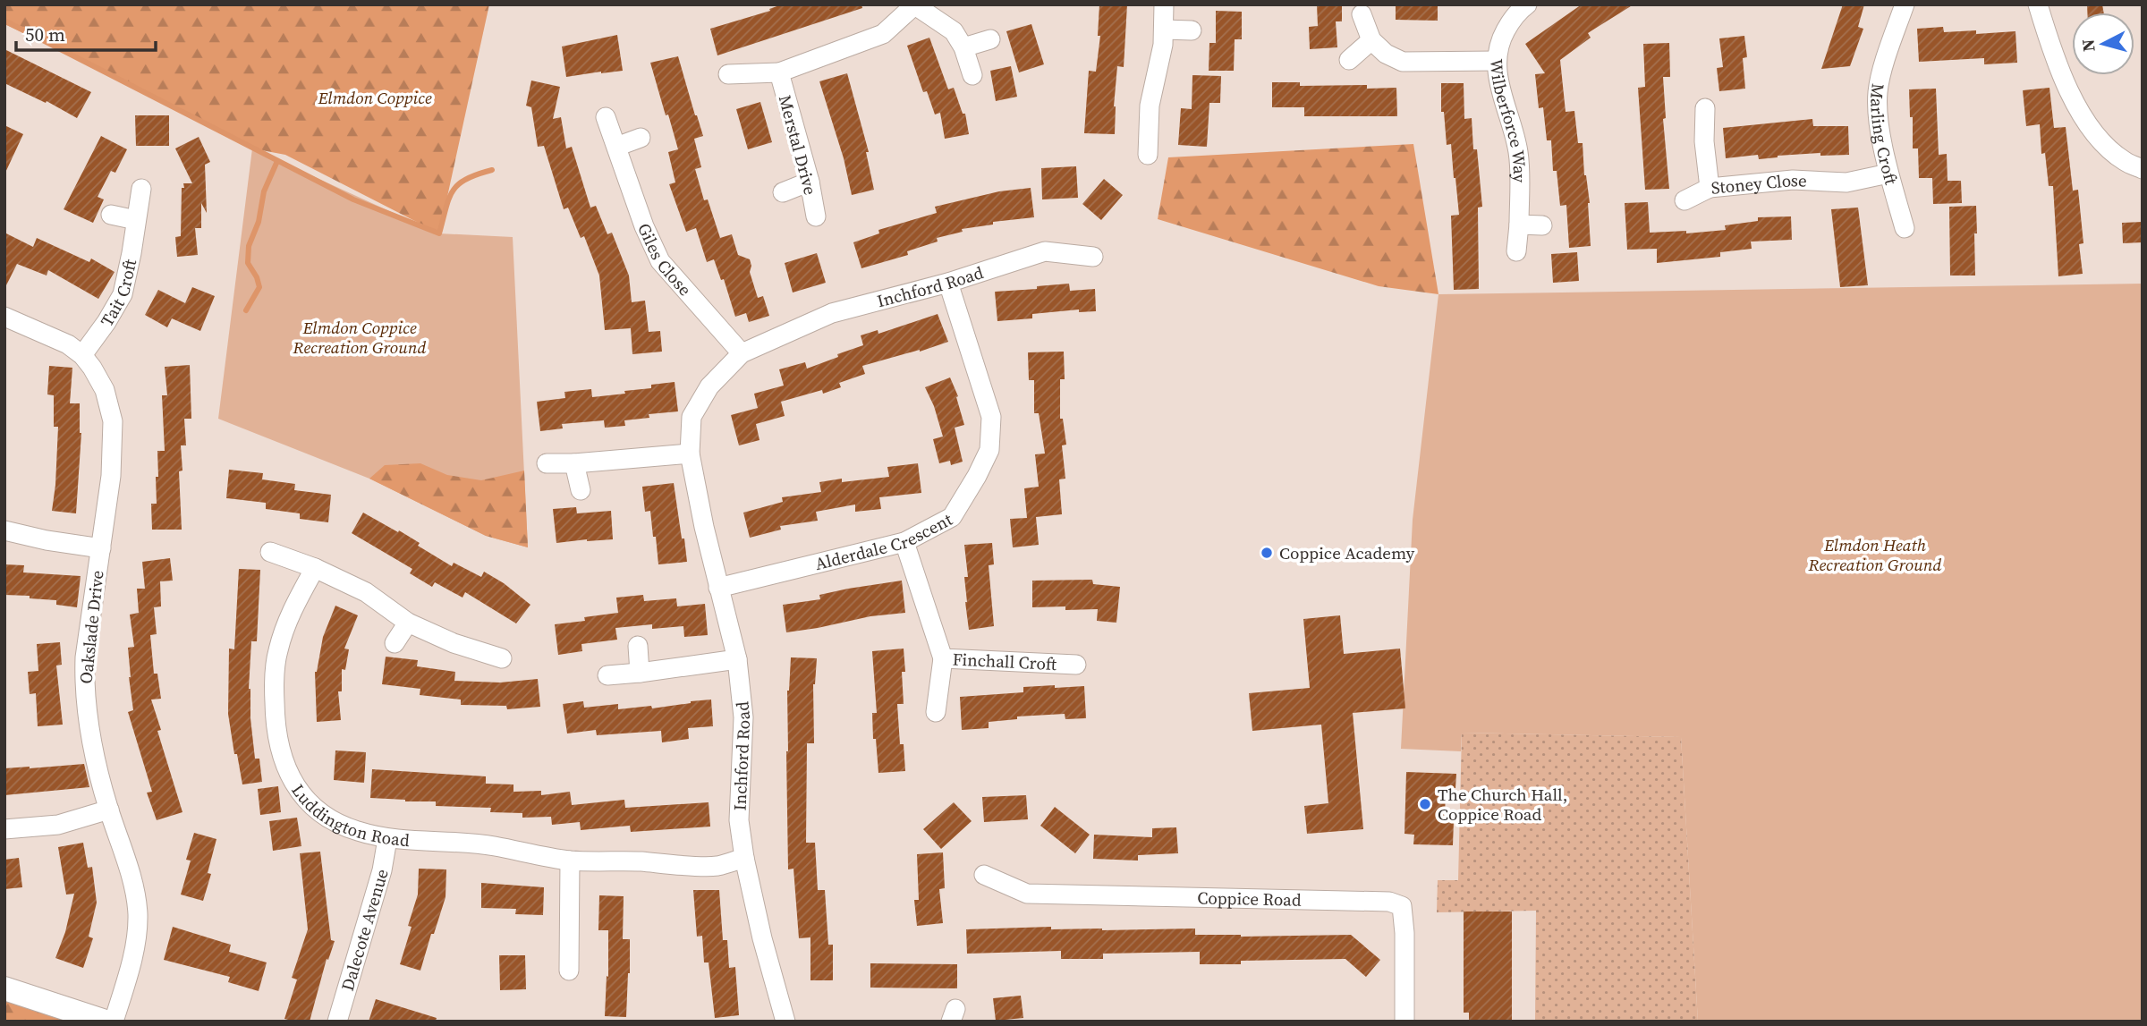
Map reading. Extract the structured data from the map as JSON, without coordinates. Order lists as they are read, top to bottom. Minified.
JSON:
{"streets":{"street":["Wilberforce Way","Marling Croft","Merstal Drive","Stoney Close","Giles Close","Inchford Road","Tait Croft","Alderdale Crescent","Oakslade Drive","Finchall Croft","Luddington Road","Coppice Road","Dalecote Avenue"]},"crossings":[["Marling Croft","Stoney Close"],["Giles Close","Inchford Road"],["Inchford Road","Alderdale Crescent"],["Inchford Road","Luddington Road"],["Tait Croft","Oakslade Drive"],["Alderdale Crescent","Finchall Croft"],["Luddington Road","Dalecote Avenue"]],"parks":["Elmdon Coppice","Elmdon Coppice Recreation Ground","Elmdon Heath Recreation Ground"],"places":["Coppice Academy","The Church Hall, Coppice Road"],"scale_bar":"50 m","north":"left"}
